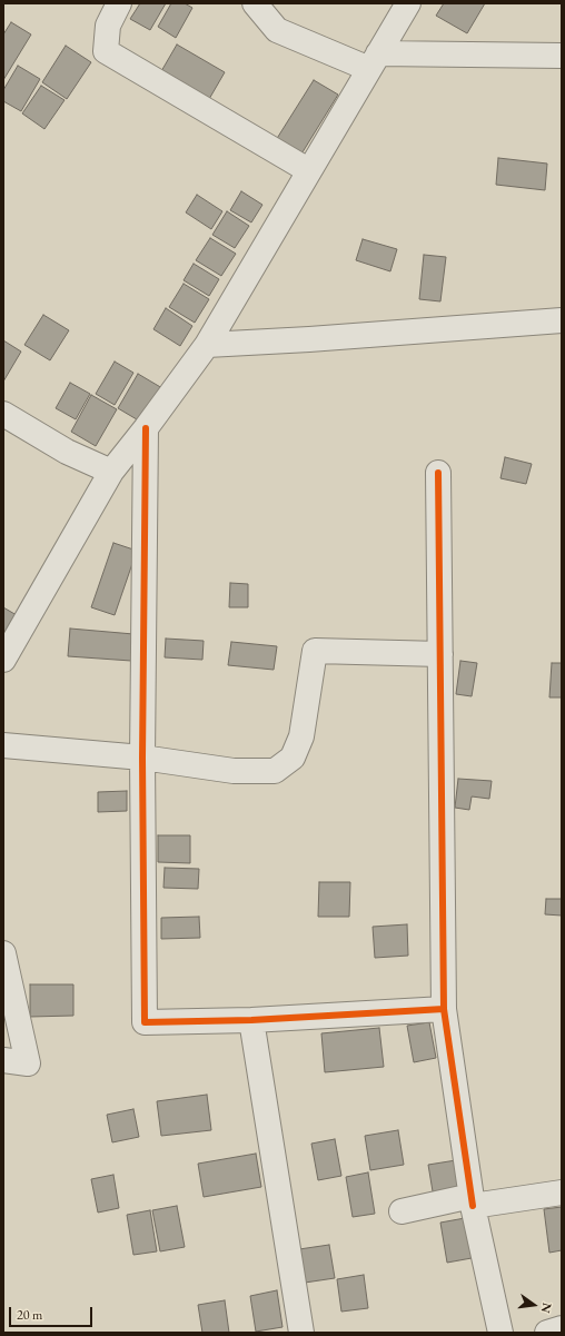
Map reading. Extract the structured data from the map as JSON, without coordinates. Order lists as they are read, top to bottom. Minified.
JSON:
{"scale_bar":"20 m","north":"right"}
